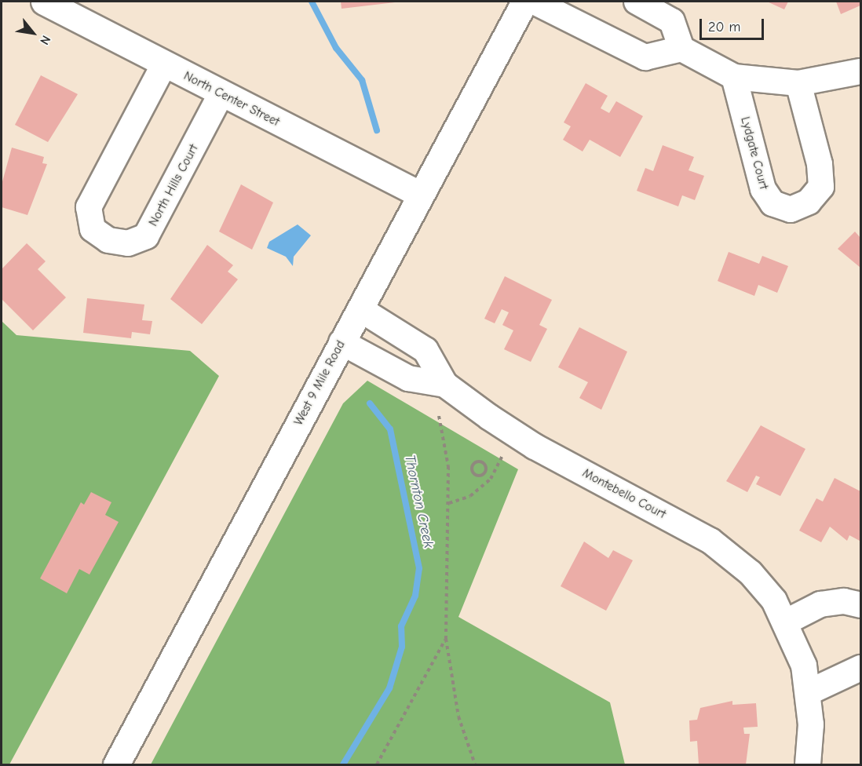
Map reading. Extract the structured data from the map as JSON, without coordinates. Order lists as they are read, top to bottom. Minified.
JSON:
{"streets":{"street":["North Center Street","Lydgate Court","North Hills Court","West 9 Mile Road","Montebello Court"]},"crossings":[["North Center Street","North Hills Court"],["North Center Street","West 9 Mile Road"],["West 9 Mile Road","Montebello Court"]],"water":["Thornton Creek"],"scale_bar":"20 m","north":"bottom right"}
